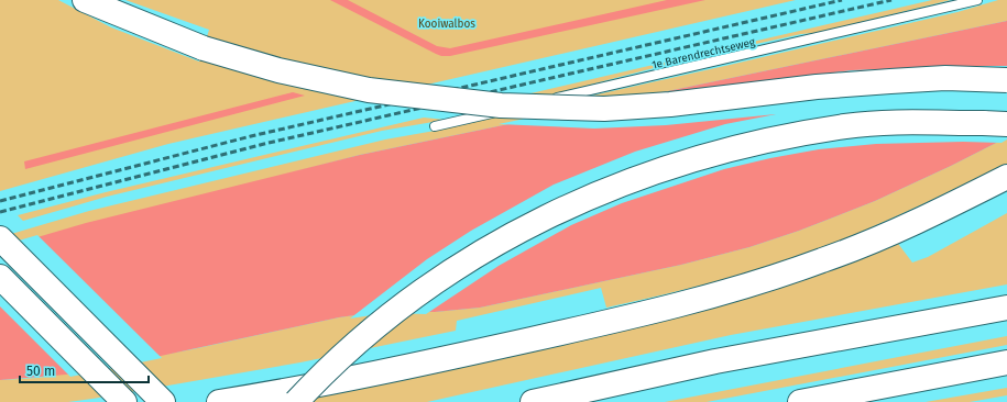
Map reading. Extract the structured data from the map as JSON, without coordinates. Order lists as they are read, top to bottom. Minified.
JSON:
{"streets":{"lane":["1e Barendrechtseweg"]},"parks":["Kooiwalbos"],"scale_bar":"50 m"}
